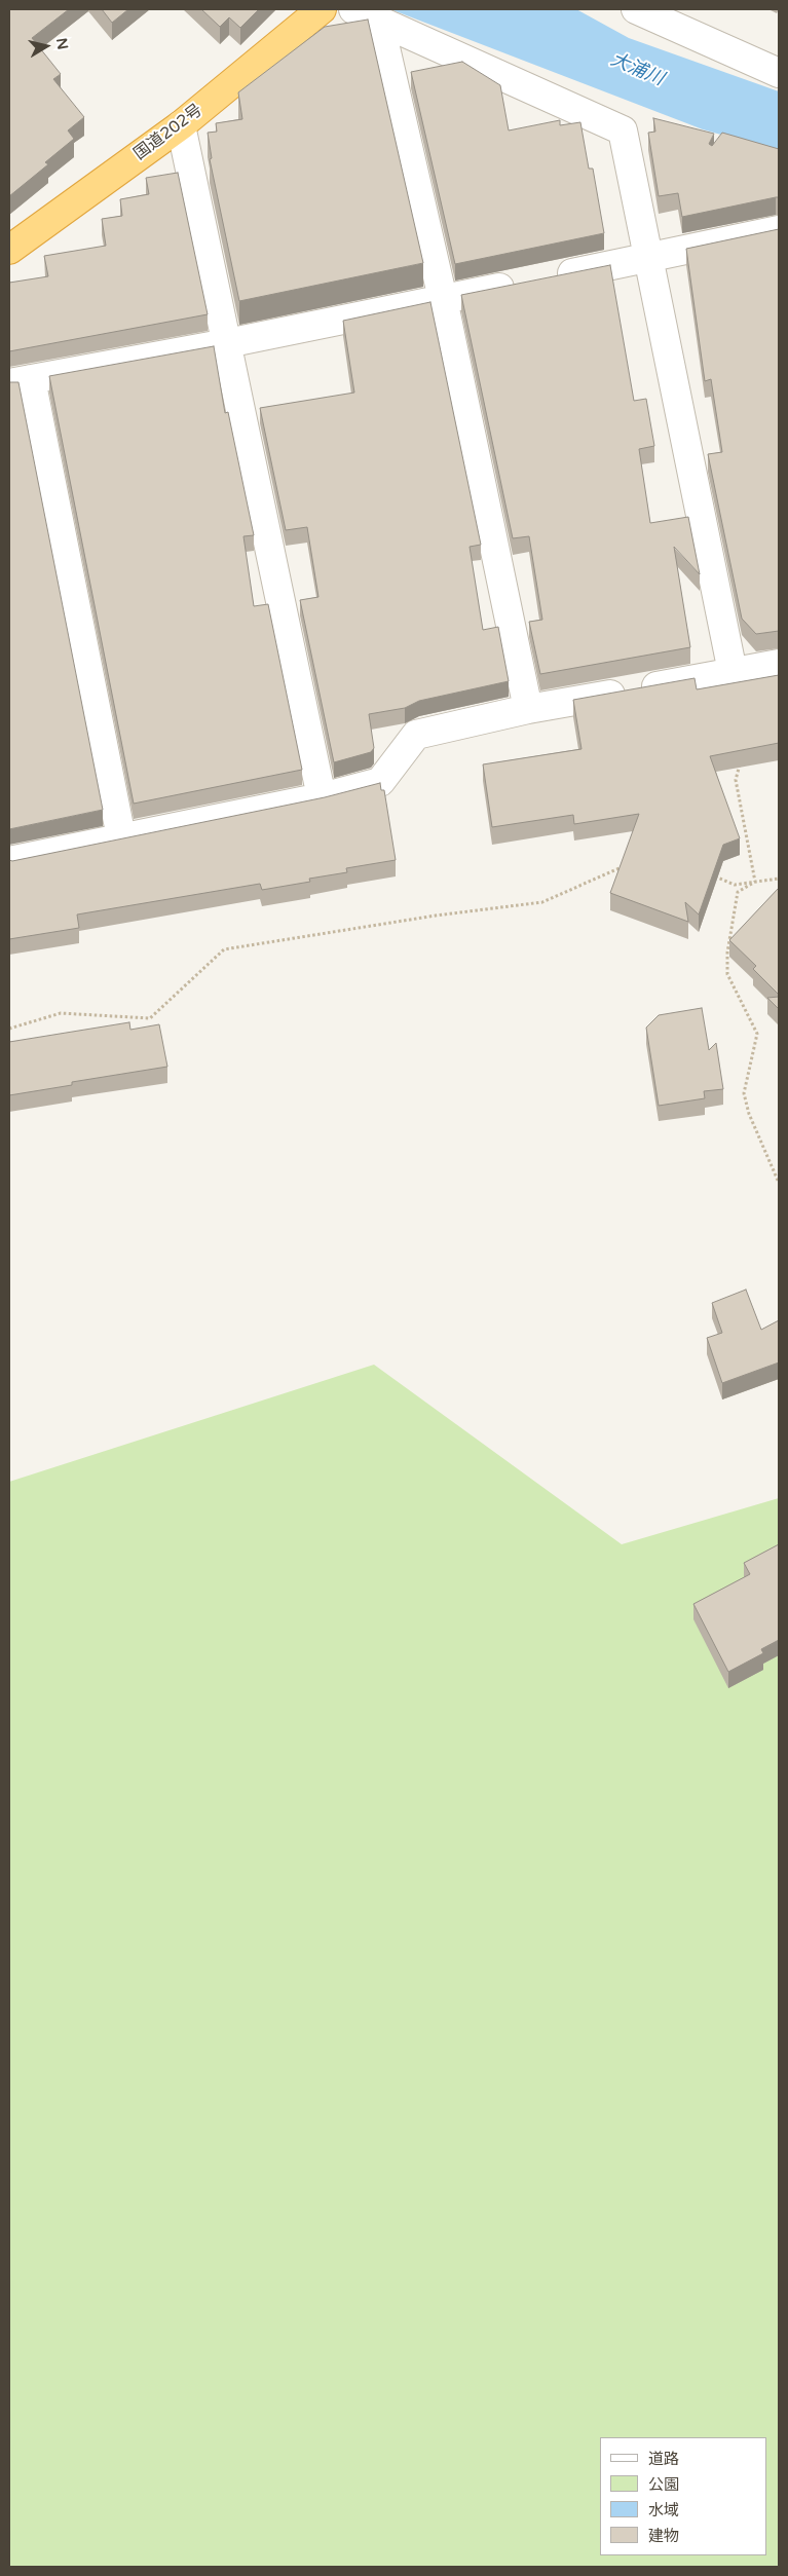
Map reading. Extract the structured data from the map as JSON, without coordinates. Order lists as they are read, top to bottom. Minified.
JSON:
{"streets":{"highway":["国道202号"]},"water":["大浦川"],"legend":["道路","公園","水域","建物"],"north":"right"}
